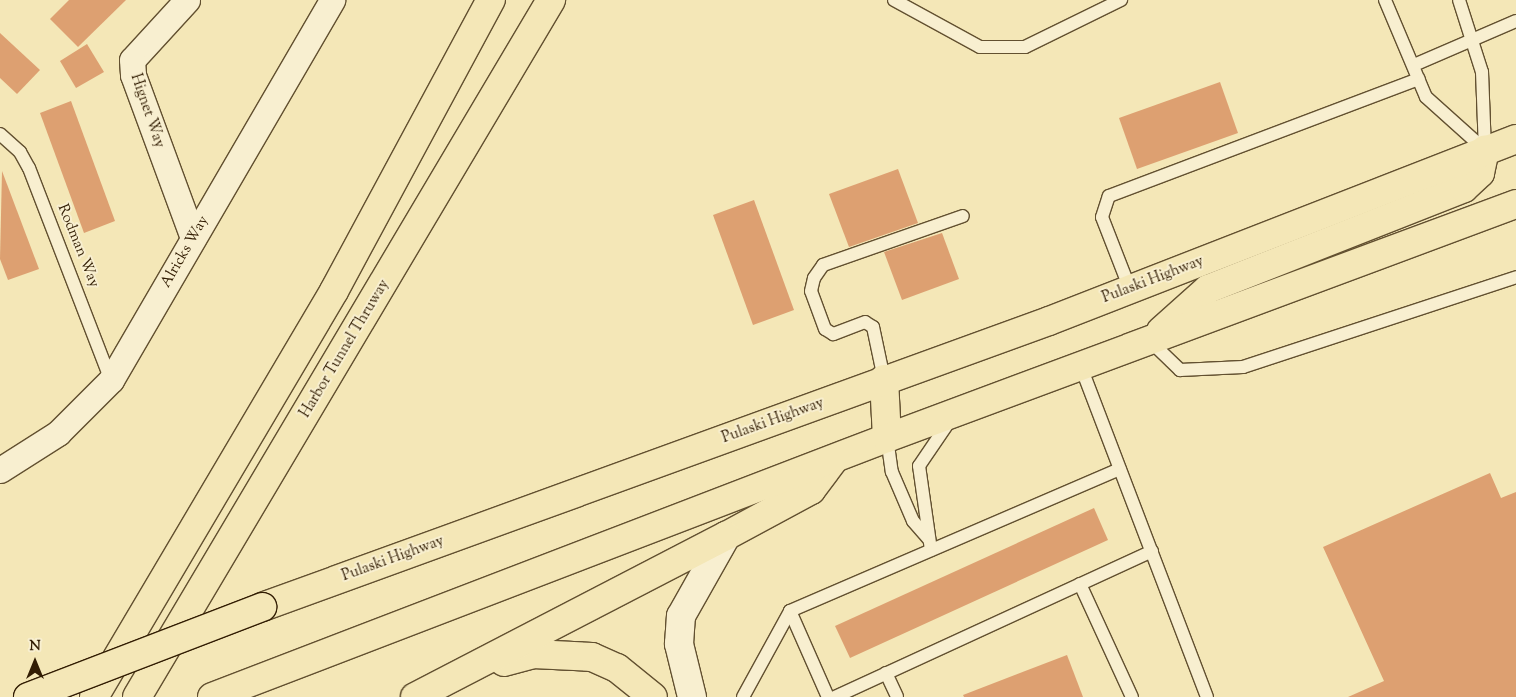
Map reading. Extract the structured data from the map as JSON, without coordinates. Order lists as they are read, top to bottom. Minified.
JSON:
{"streets":{"main road":["Pulaski Highway","Harbor Tunnel Thruway"],"street":["Hignet Way","Alricks Way"],"lane":["Rodman Way"]},"crossings":[["Hignet Way","Alricks Way"],["Rodman Way","Alricks Way"]],"north":"top"}
